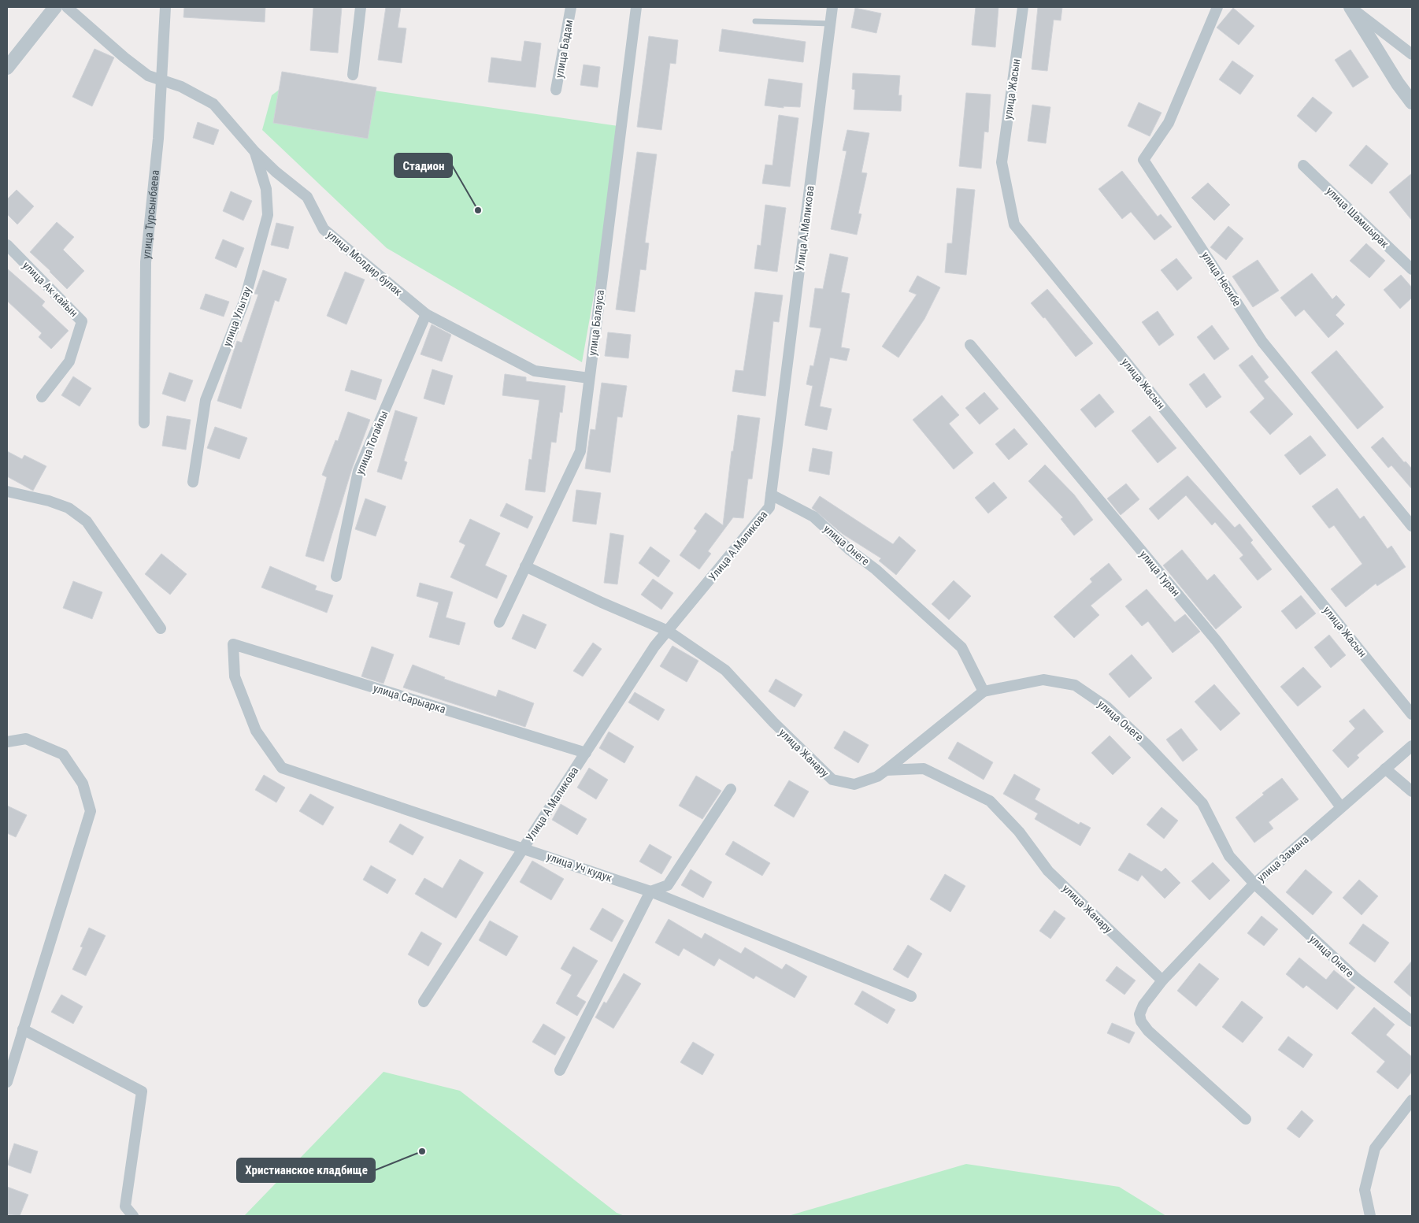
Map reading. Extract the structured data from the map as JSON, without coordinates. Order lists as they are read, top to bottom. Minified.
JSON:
{"streets":{"street":["улица Бадам","улица Жасын","улица Турсынбаева","улица Шамшырак","Улица А.Маликова","улица Молдир булак","улица Несибе","улица Ак кайын","улица Улытау","улица Балауса","улица Тогайлы","улица Онеге","улица Туран","улица Сарыарка","улица Жанару","улица Замана","улица Уч кудук"]},"crossings":[["улица Турсынбаева","улица Молдир булак"],["Улица А.Маликова","улица Онеге"],["Улица А.Маликова","улица Сарыарка"],["Улица А.Маликова","улица Жанару"],["Улица А.Маликова","улица Уч кудук"],["улица Молдир булак","улица Улытау"],["улица Молдир булак","улица Балауса"],["улица Молдир булак","улица Тогайлы"],["улица Балауса","улица Жанару"],["улица Онеге","улица Замана"],["улица Туран","улица Замана"],["улица Сарыарка","улица Уч кудук"],["улица Жанару","улица Замана"]],"places":["Стадион","Христианское кладбище"]}
